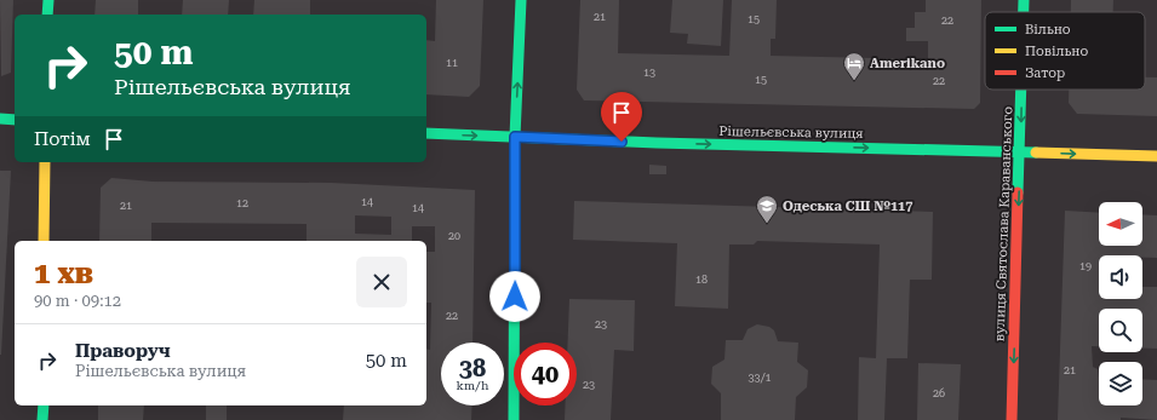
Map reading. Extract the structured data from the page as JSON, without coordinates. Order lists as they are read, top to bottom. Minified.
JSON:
{"streets":{"main road":["Рішельєвська вулиця","вулиця Святослава Караванського"]},"crossings":[["Рішельєвська вулиця","вулиця Святослава Караванського"]],"one_way":["Рішельєвська вулиця","вулиця Святослава Караванського"],"places":{"hotel":["Amerikano"],"school or university":["Одеська СШ №117"]},"house_numbers":["21","15","22","11","13","15","22","14","12","21","14","20","19","18","22","23","21","33/1","23","26"],"legend":["Вільно","Повільно","Затор"],"north":"left","page":{"turn":["50 m","Рішельєвська вулиця"],"then":"Потім","heading":["1 хв","90 m · 09:12"],"list":[{"name":"Праворуч","note":"Рішельєвська вулиця","value":"50 m"}],"speed":"38 km/h","limit":"40"}}
